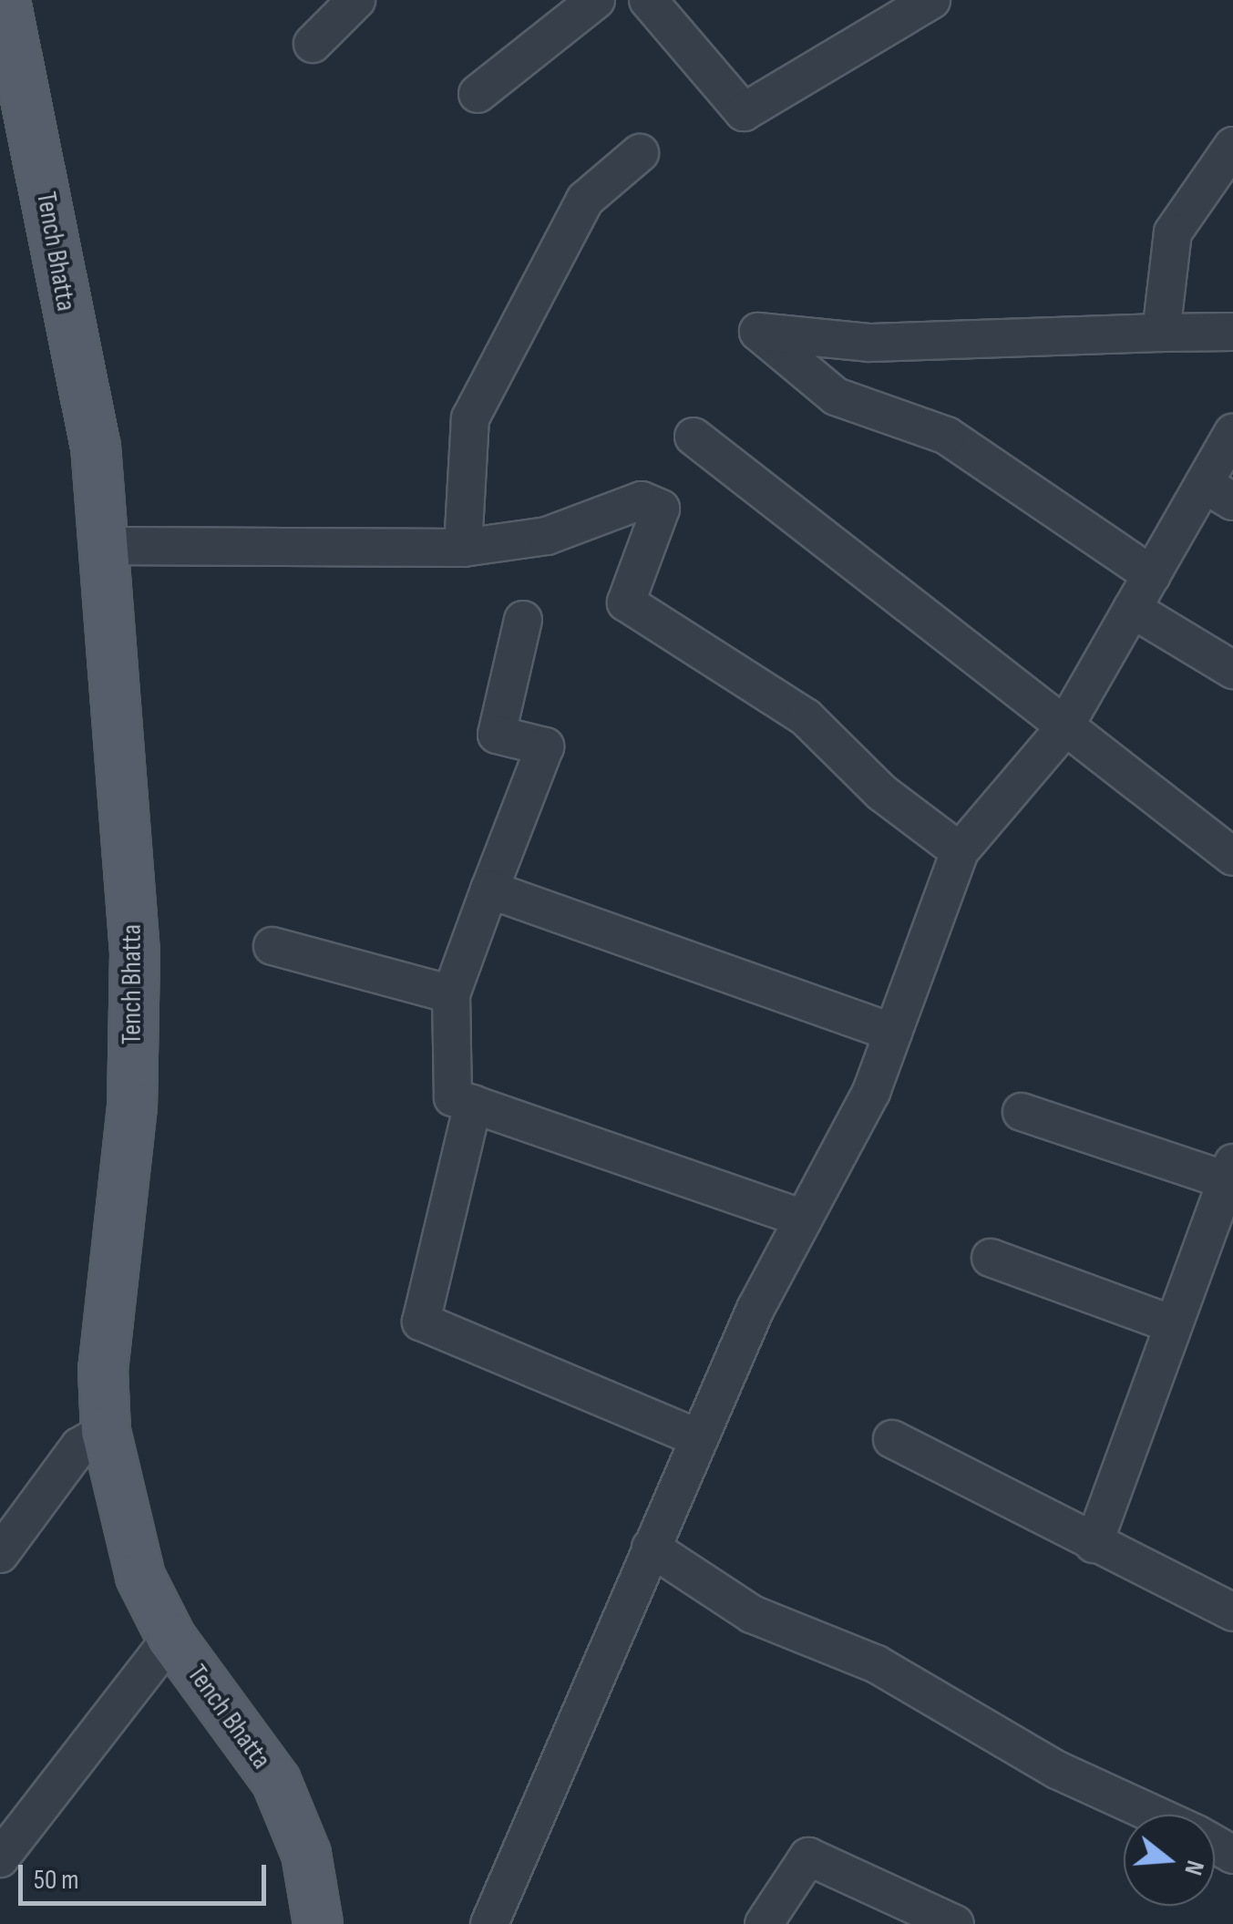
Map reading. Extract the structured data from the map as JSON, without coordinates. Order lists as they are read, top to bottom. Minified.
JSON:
{"streets":{"main road":["Tench Bhatta"]},"scale_bar":"50 m","north":"right"}
